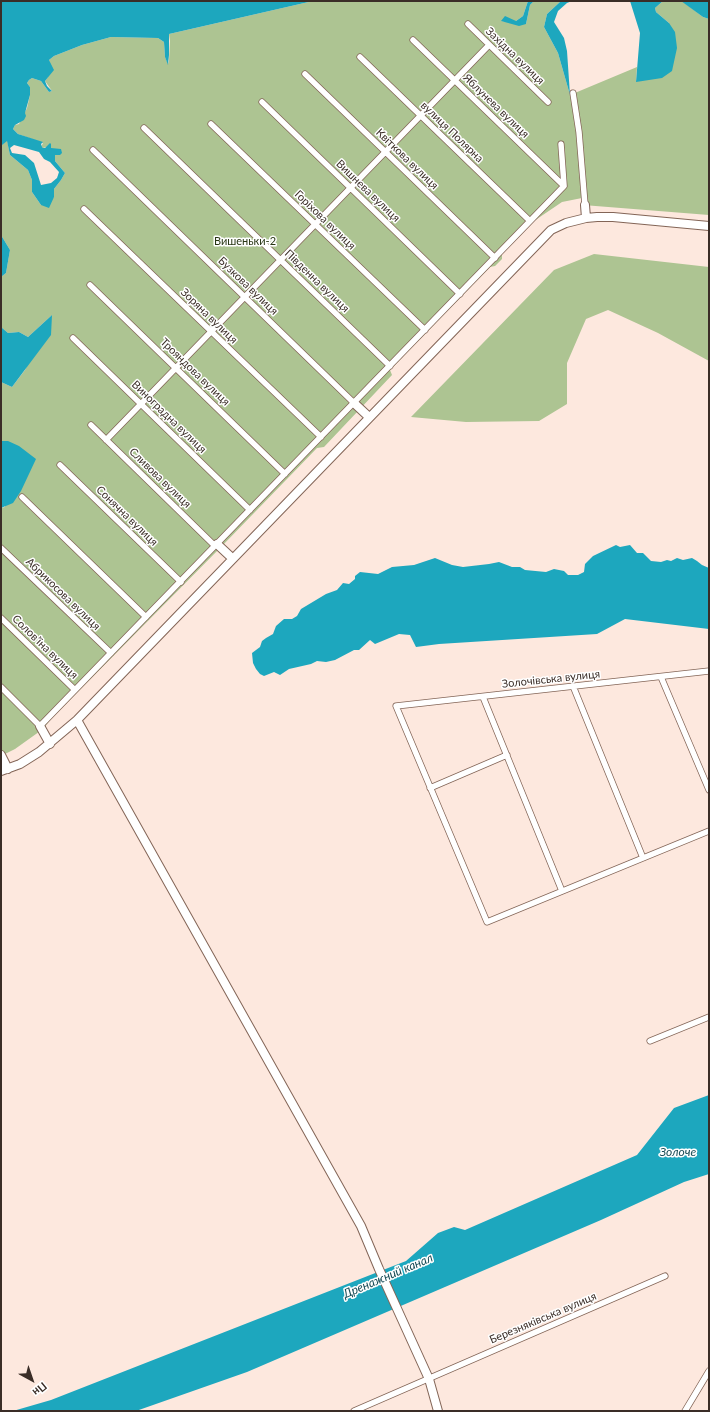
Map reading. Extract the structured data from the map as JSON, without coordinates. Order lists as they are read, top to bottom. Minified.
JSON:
{"streets":{"street":["Західна вулиця","Яблунева вулиця","вулиця Полярна","Квіткова вулиця","Вишнева вулиця","Горіхова вулиця","Південна вулиця","Бузкова вулиця","Зоряна вулиця","Трояндова вулиця","Виноградна вулиця","Сливова вулиця","Сонячна вулиця","Абрикосова вулиця","Соловʼїна вулиця","Золочівська вулиця","Березняківська вулиця"]},"water":["Золоче","Дренажний канал"],"parks":["Вишеньки-2"],"north":"bottom right"}
